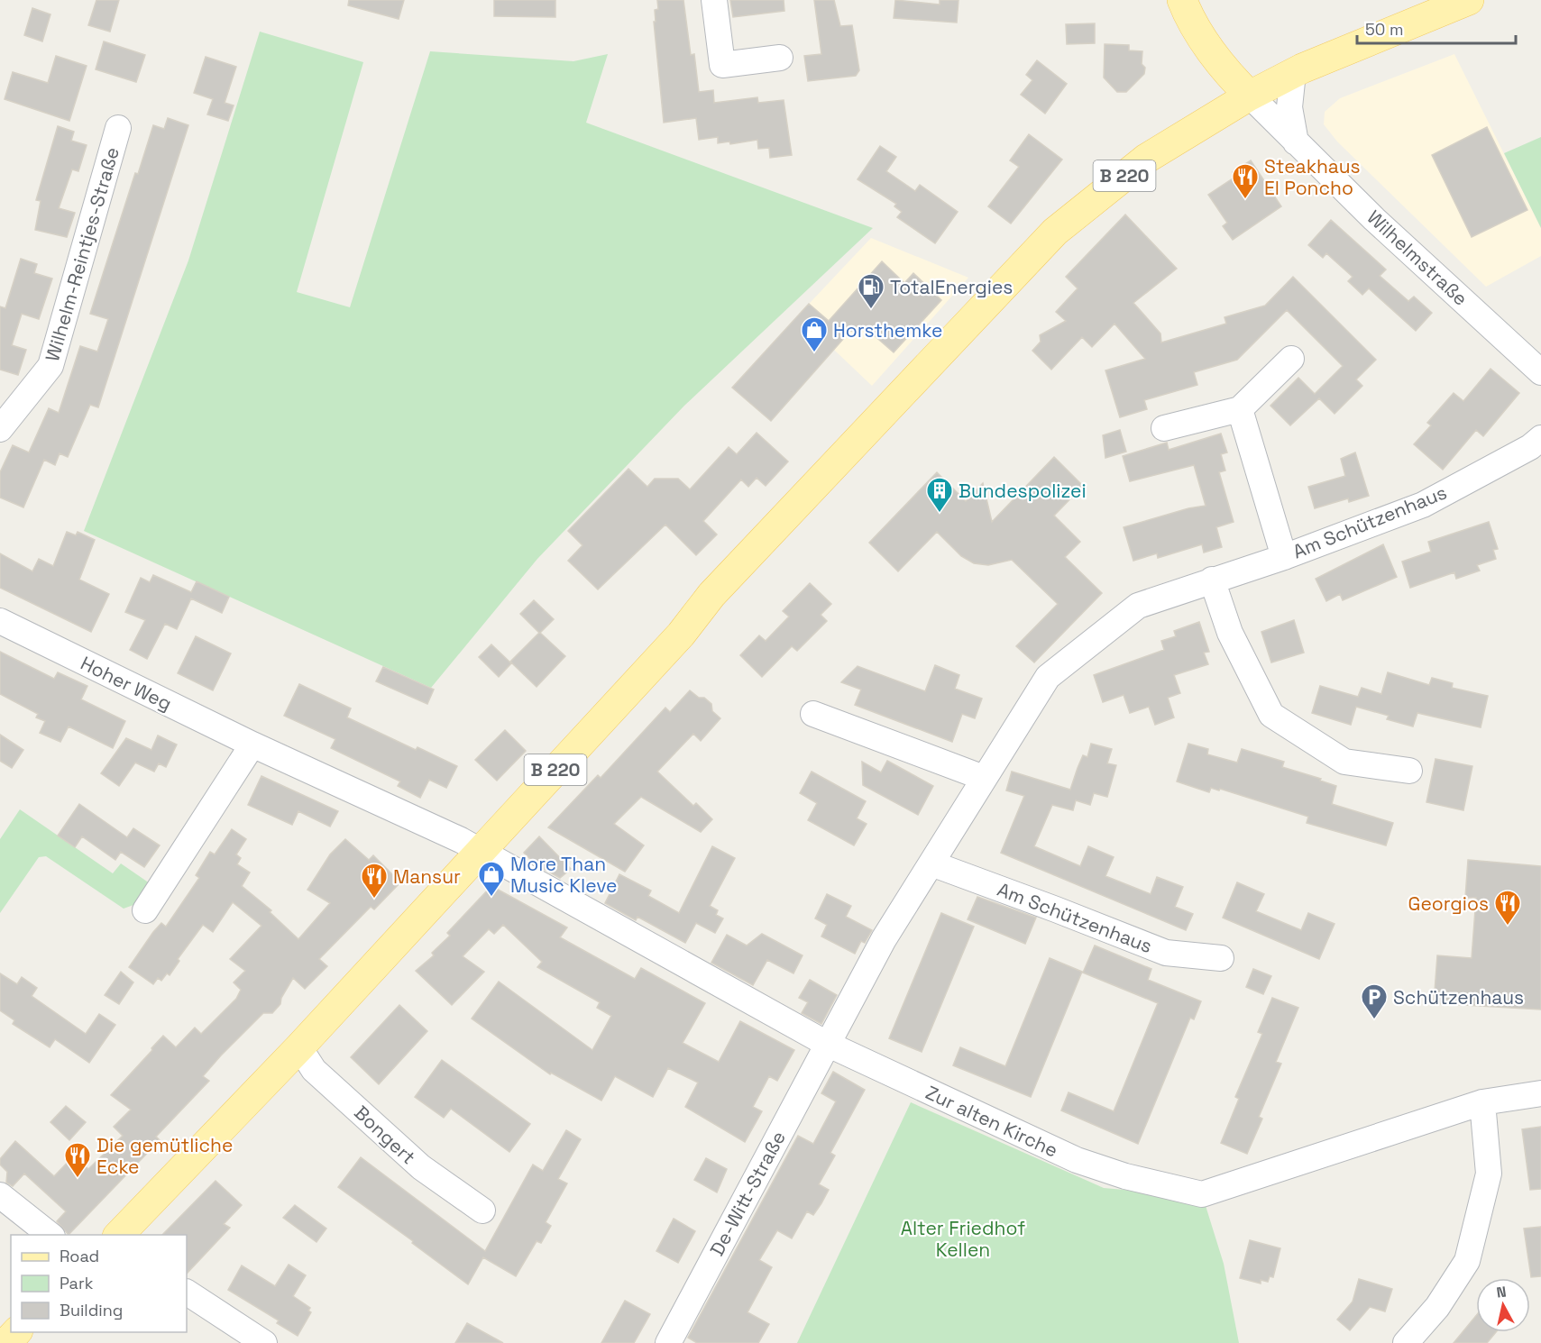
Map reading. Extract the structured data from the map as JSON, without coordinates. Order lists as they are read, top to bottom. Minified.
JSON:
{"streets":{"main road":["B 220"],"street":["Wilhelm-Reintjes-Straße","Wilhelmstraße","Am Schützenhaus","Hoher Weg","Zur alten Kirche","Bongert","De-Witt-Straße"]},"crossings":[["B 220","Wilhelmstraße"],["B 220","Hoher Weg"],["B 220","Zur alten Kirche"],["B 220","Bongert"],["Am Schützenhaus","Zur alten Kirche"],["Am Schützenhaus","De-Witt-Straße"],["Hoher Weg","Zur alten Kirche"],["Zur alten Kirche","De-Witt-Straße"]],"parks":["Alter Friedhof Kellen"],"places":{"restaurant":["Steakhaus El Poncho","Mansur","Georgios","Die gemütliche Ecke"],"fuel station":["TotalEnergies"],"shop":["Horsthemke","More Than Music Kleve"],"building":["Bundespolizei"],"parking":["Schützenhaus"]},"legend":["Road","Park","Building"],"scale_bar":"50 m","north":"top"}
